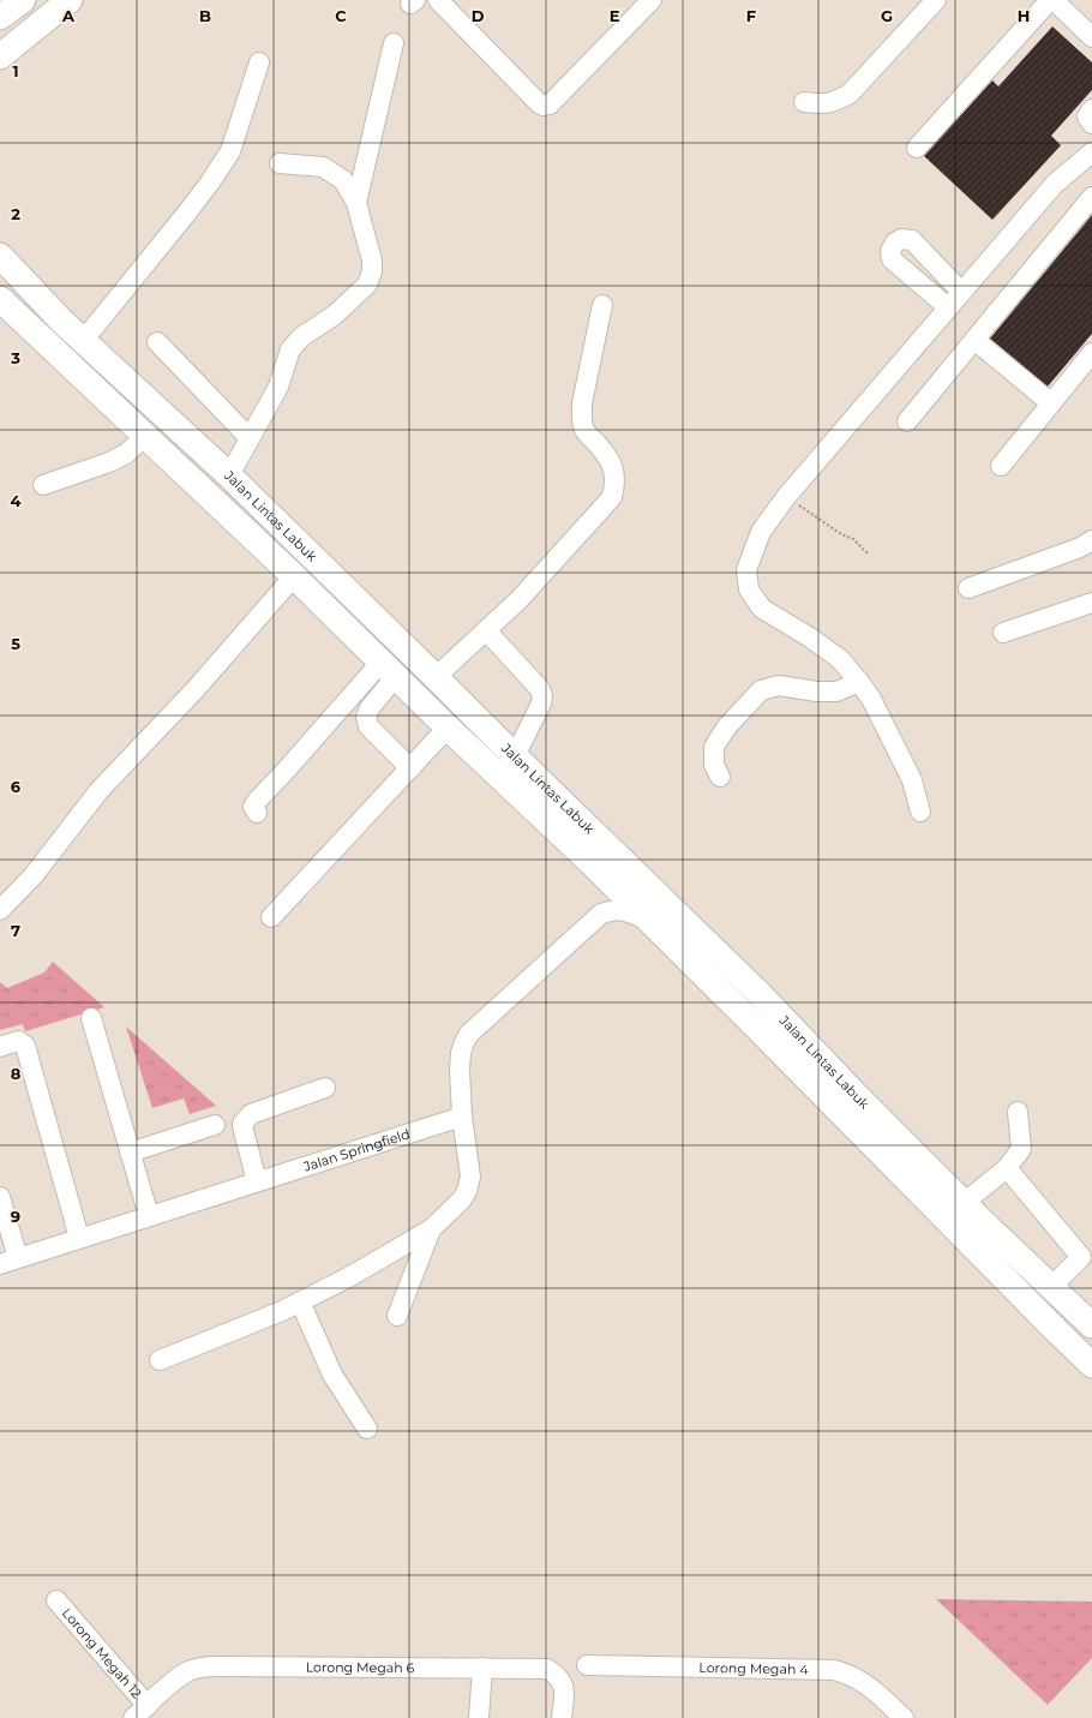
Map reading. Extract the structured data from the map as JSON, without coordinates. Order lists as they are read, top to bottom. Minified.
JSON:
{"streets":{"main road":["Jalan Lintas Labuk"],"street":["Jalan Springfield","Lorong Megah 12","Lorong Megah 6","Lorong Megah 4"]},"crossings":[["Lorong Megah 12","Lorong Megah 6"]],"grid":{"columns":["A","B","C","D","E","F","G","H"],"rows":["1","2","3","4","5","6","7","8","9"]}}
